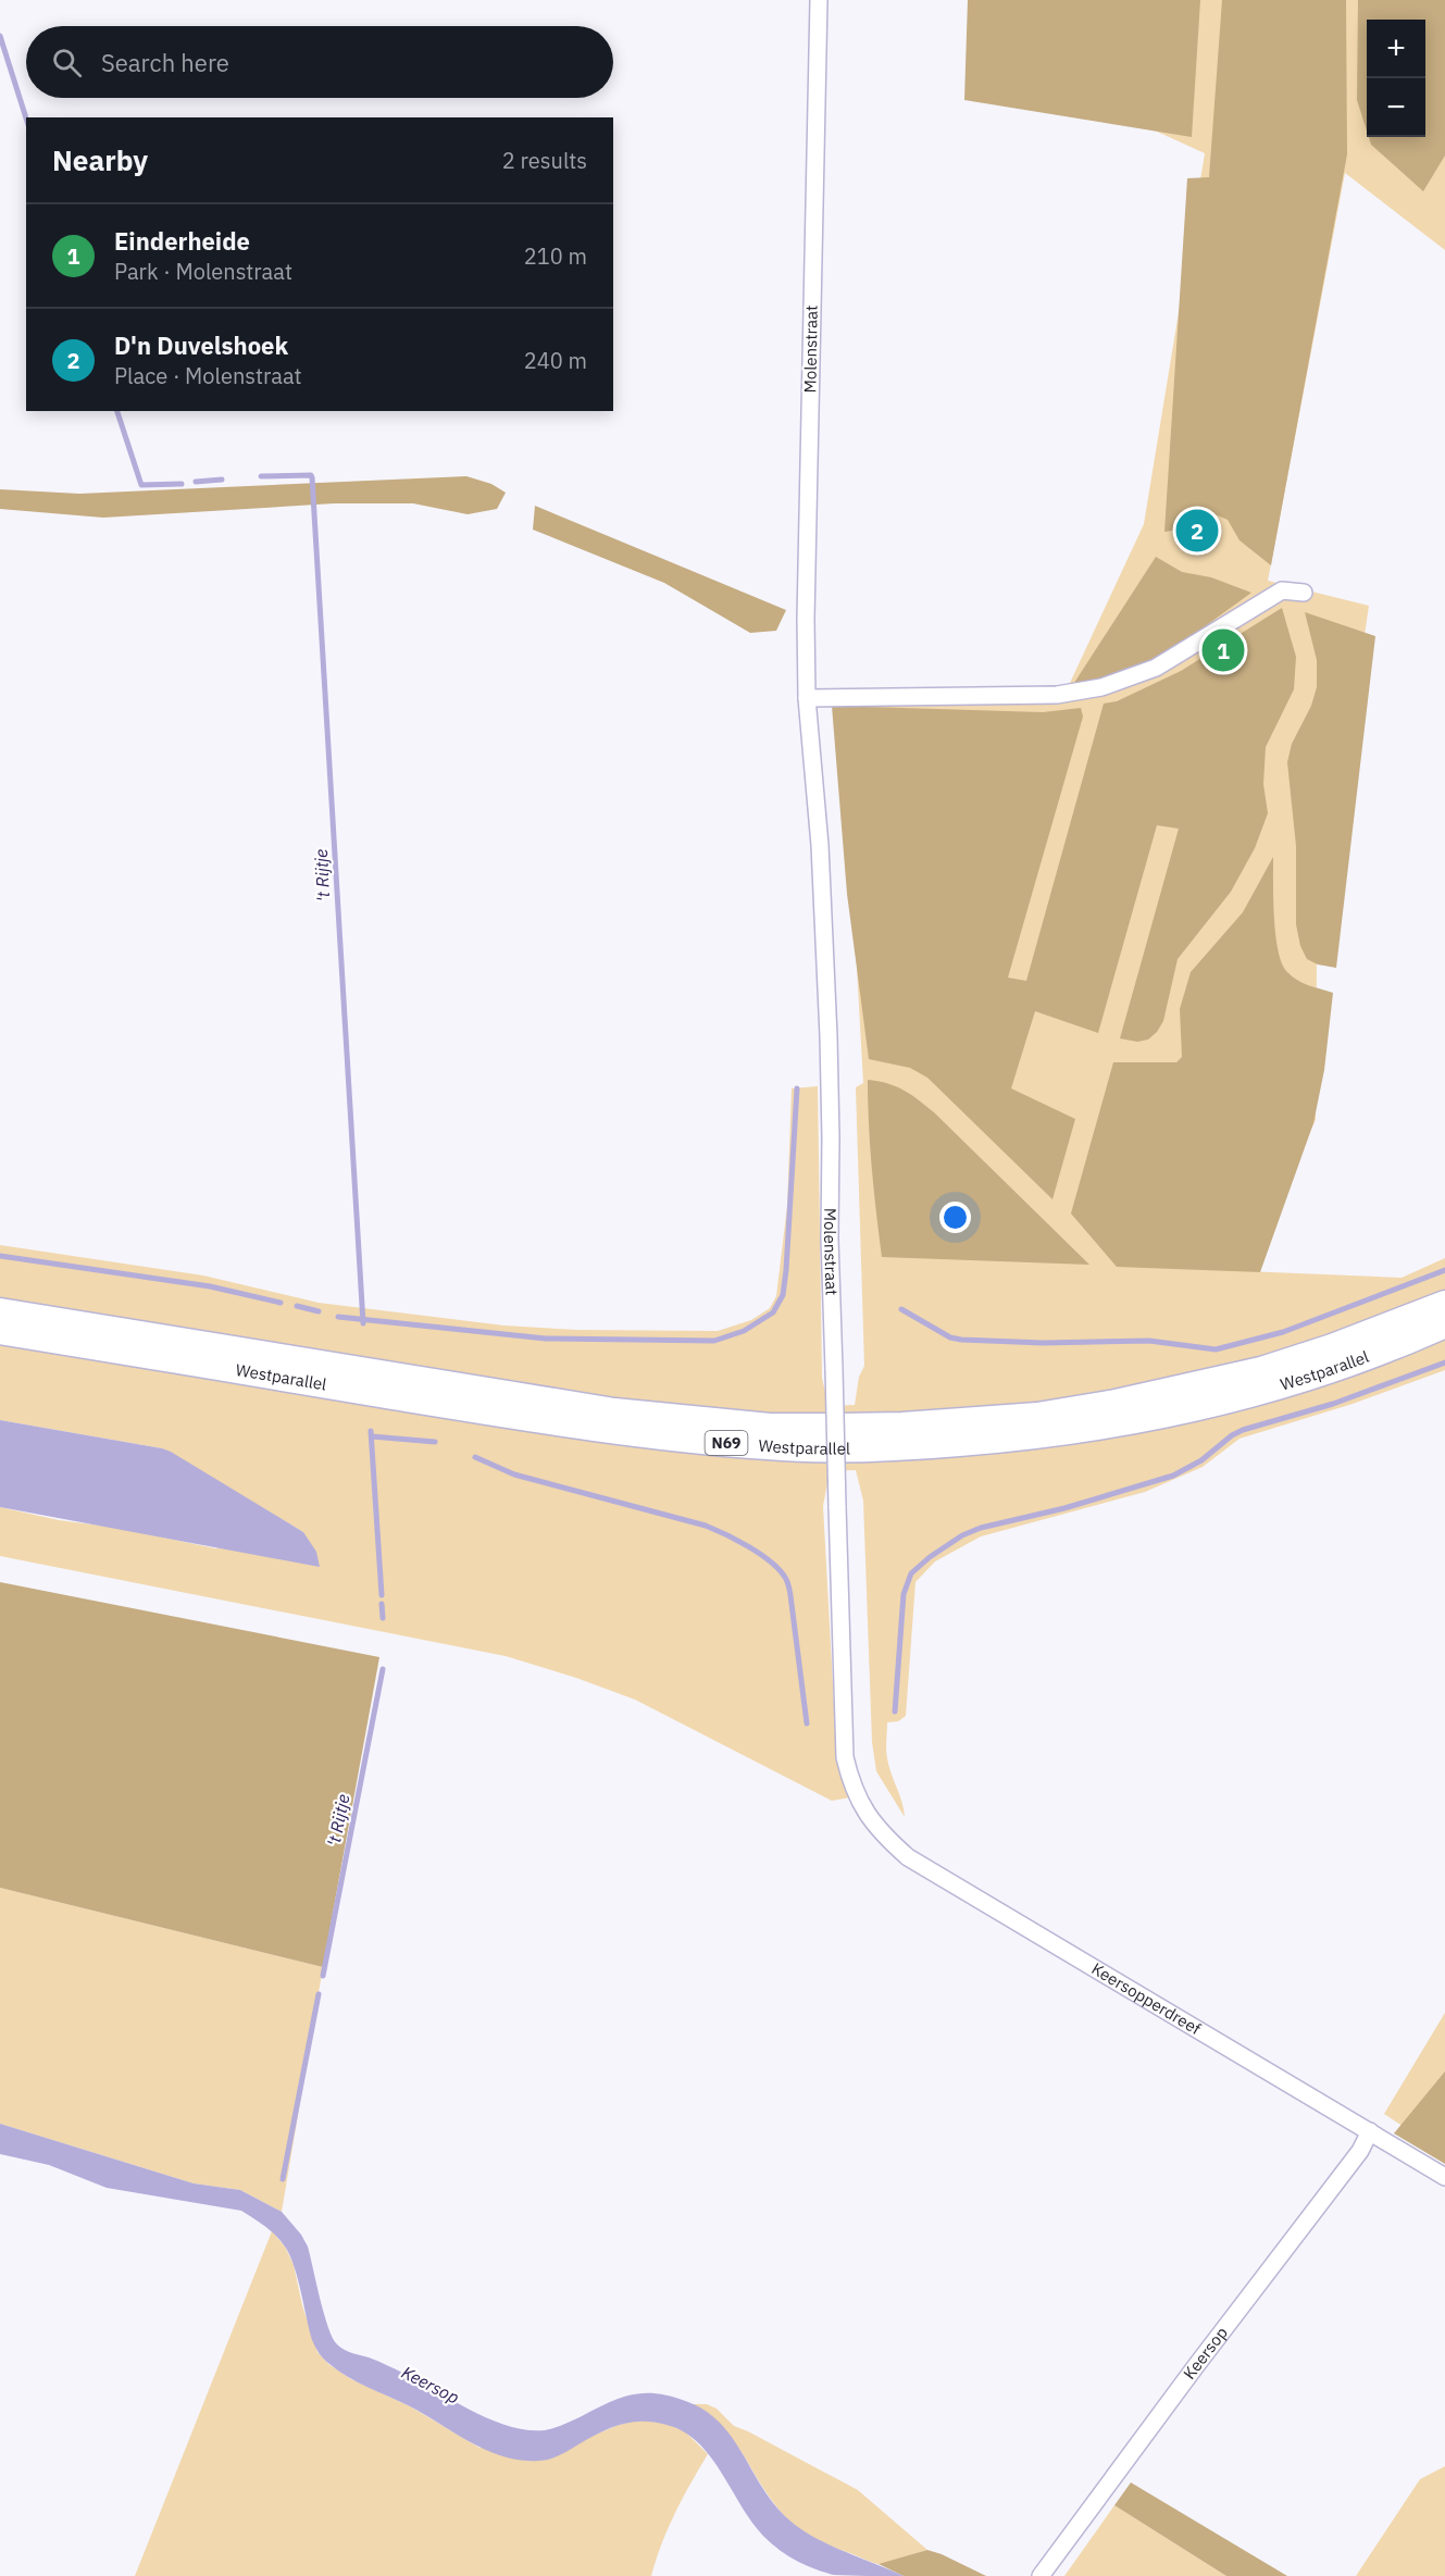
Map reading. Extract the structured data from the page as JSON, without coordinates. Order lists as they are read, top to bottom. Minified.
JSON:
{"streets":{"main road":["Westparallel","N69"],"street":["Molenstraat","Keersopperdreef","Keersop"]},"crossings":[["Molenstraat","Keersopperdreef"],["Keersopperdreef","Keersop"]],"water":["'t Rijtje","Keersop"],"page":{"map_buttons":["+","−"],"search":"Search here","heading":["Nearby","2 results"],"list":[{"mark":"1","name":"Einderheide","note":"Park · Molenstraat","value":"210 m"},{"mark":"2","name":"D'n Duvelshoek","note":"Place · Molenstraat","value":"240 m"}],"pins":["2","1"]}}
